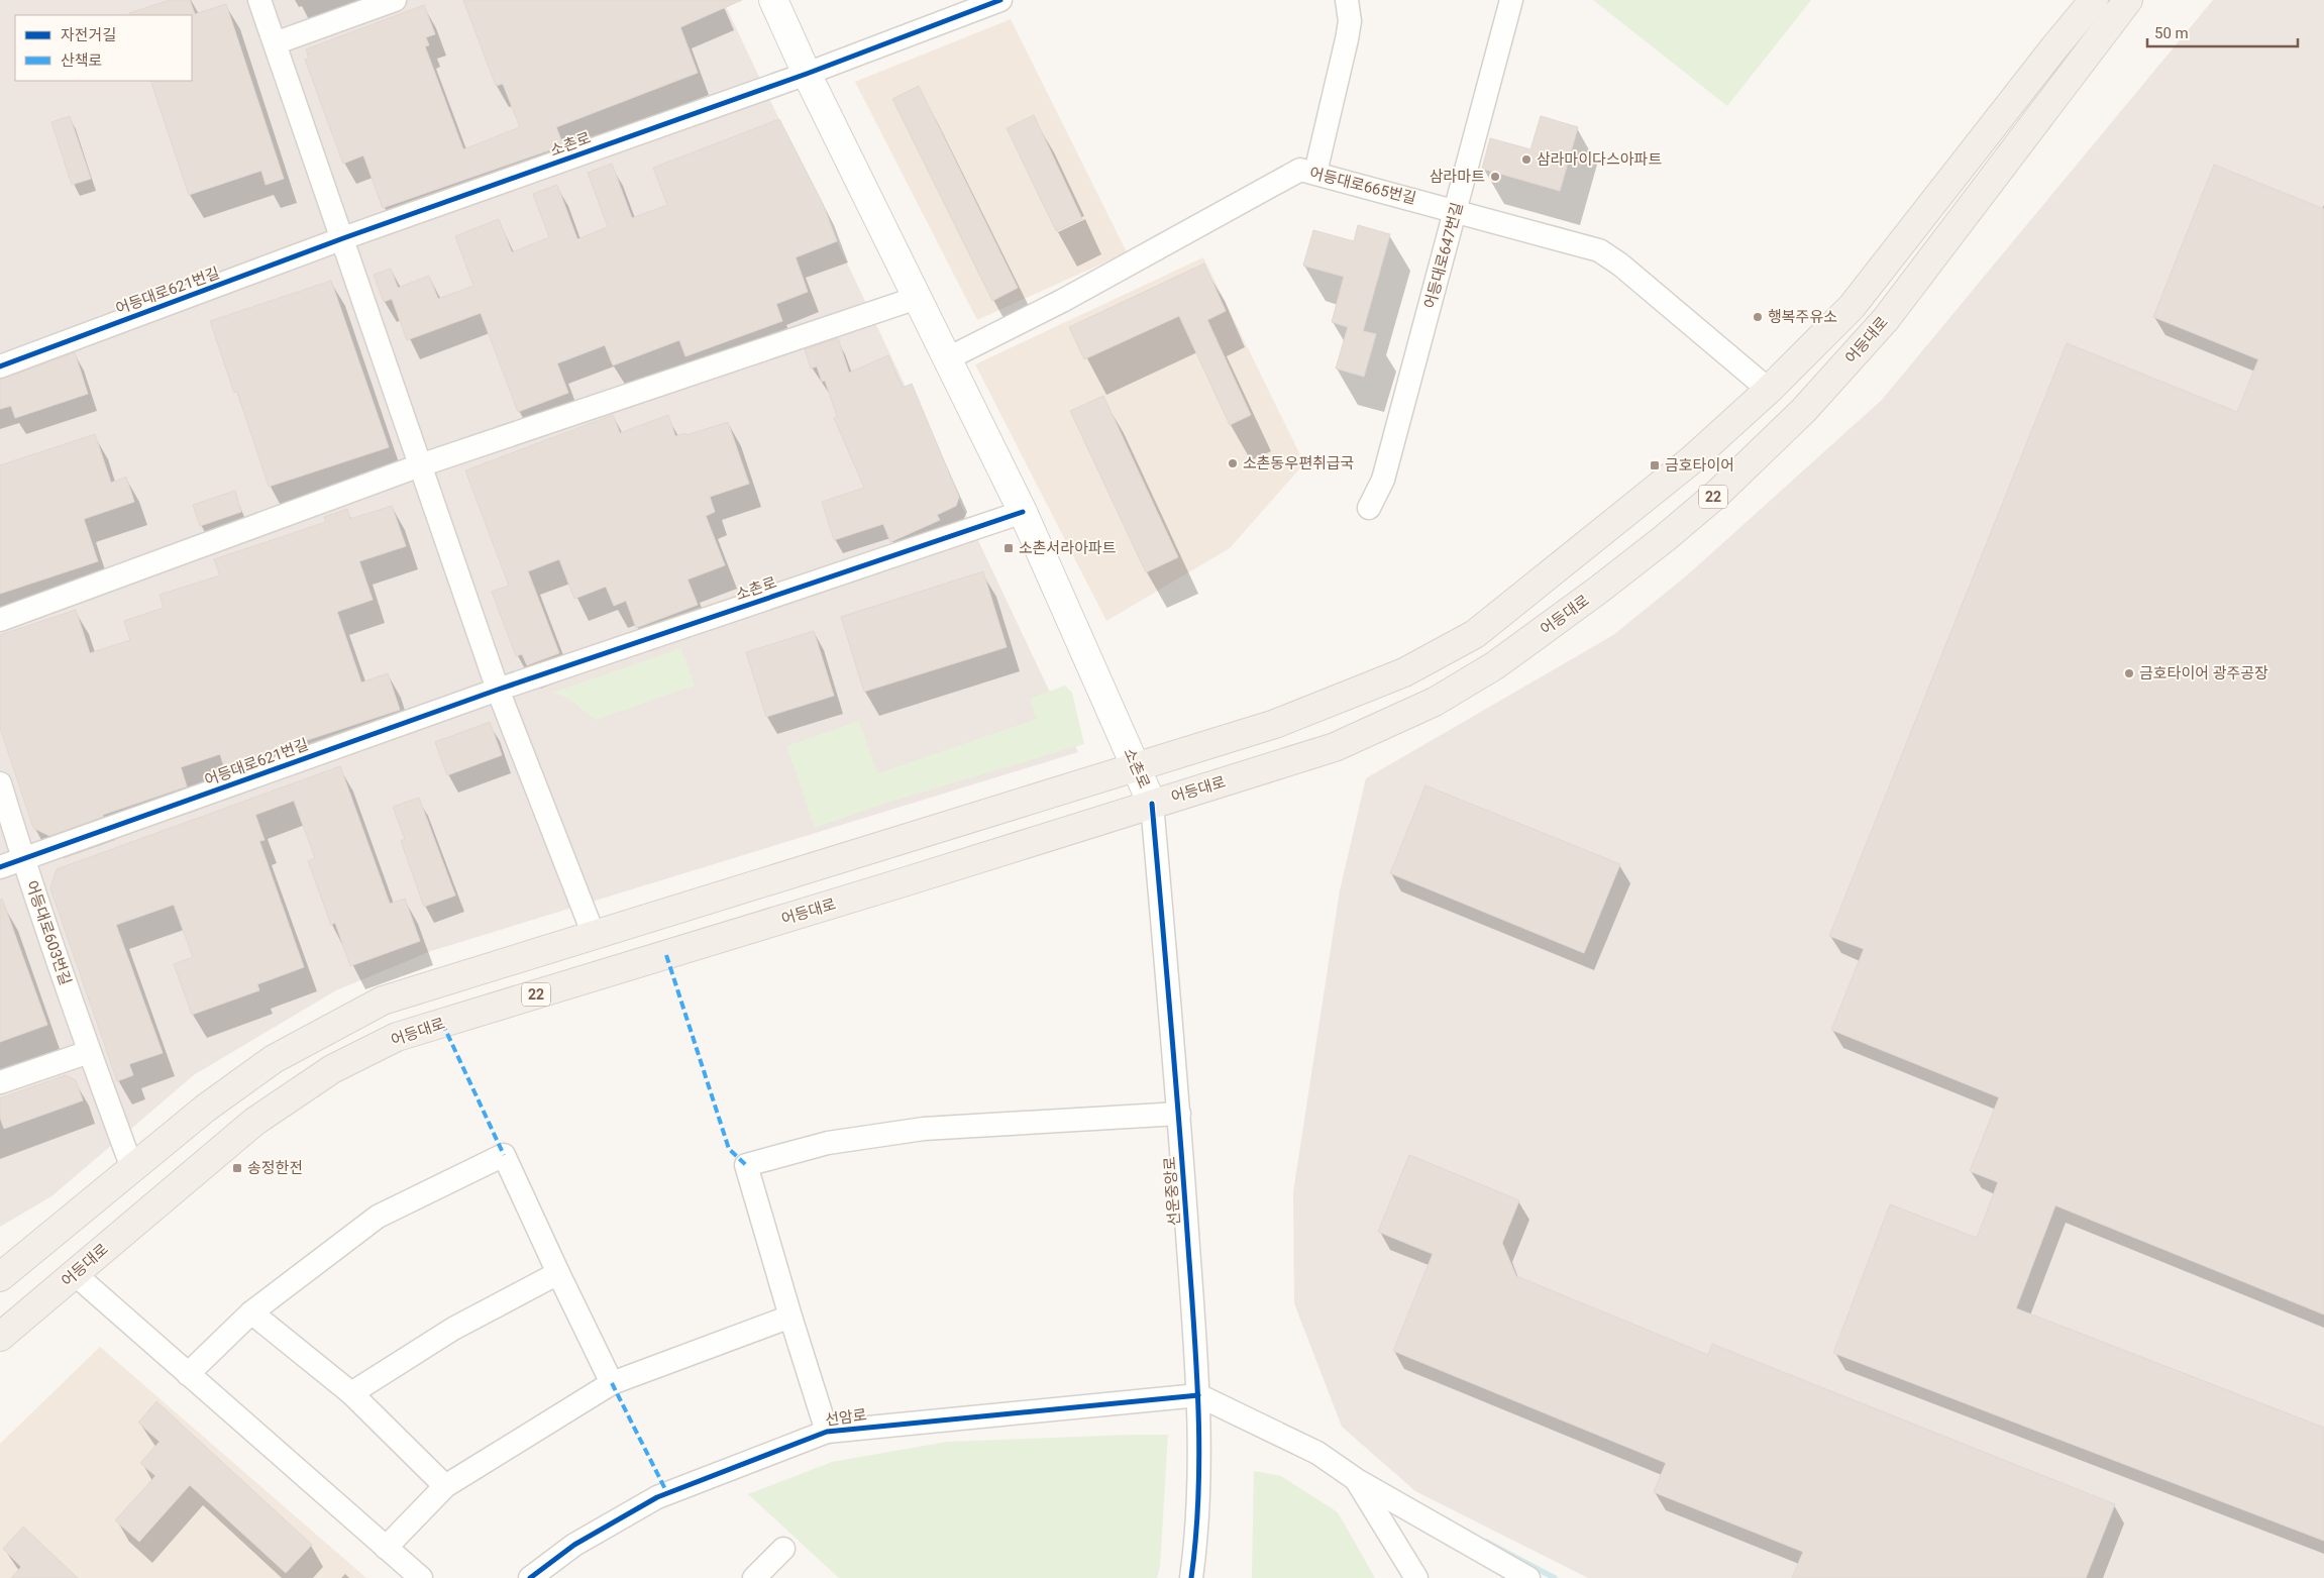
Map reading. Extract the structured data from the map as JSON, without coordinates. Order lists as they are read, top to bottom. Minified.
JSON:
{"streets":{"main road":["어등대로","22"],"street":["소촌로","어등대로665번길","어등대로647번길","어등대로621번길","어등대로603번길","선운중앙로","선암로"]},"crossings":[["소촌로","어등대로665번길"],["소촌로","어등대로621번길"],["소촌로","어등대로"],["소촌로","선운중앙로"],["어등대로665번길","어등대로647번길"],["어등대로621번길","어등대로603번길"],["어등대로","선운중앙로"],["선운중앙로","선암로"]],"places":{"other":["삼라마이다스아파트","삼라마트","행복주유소","소촌동우편취급국","금호타이어 광주공장"],"transit":["금호타이어","소촌서라아파트","송정한전"]},"legend":["자전거길","산책로"],"scale_bar":"50 m"}
